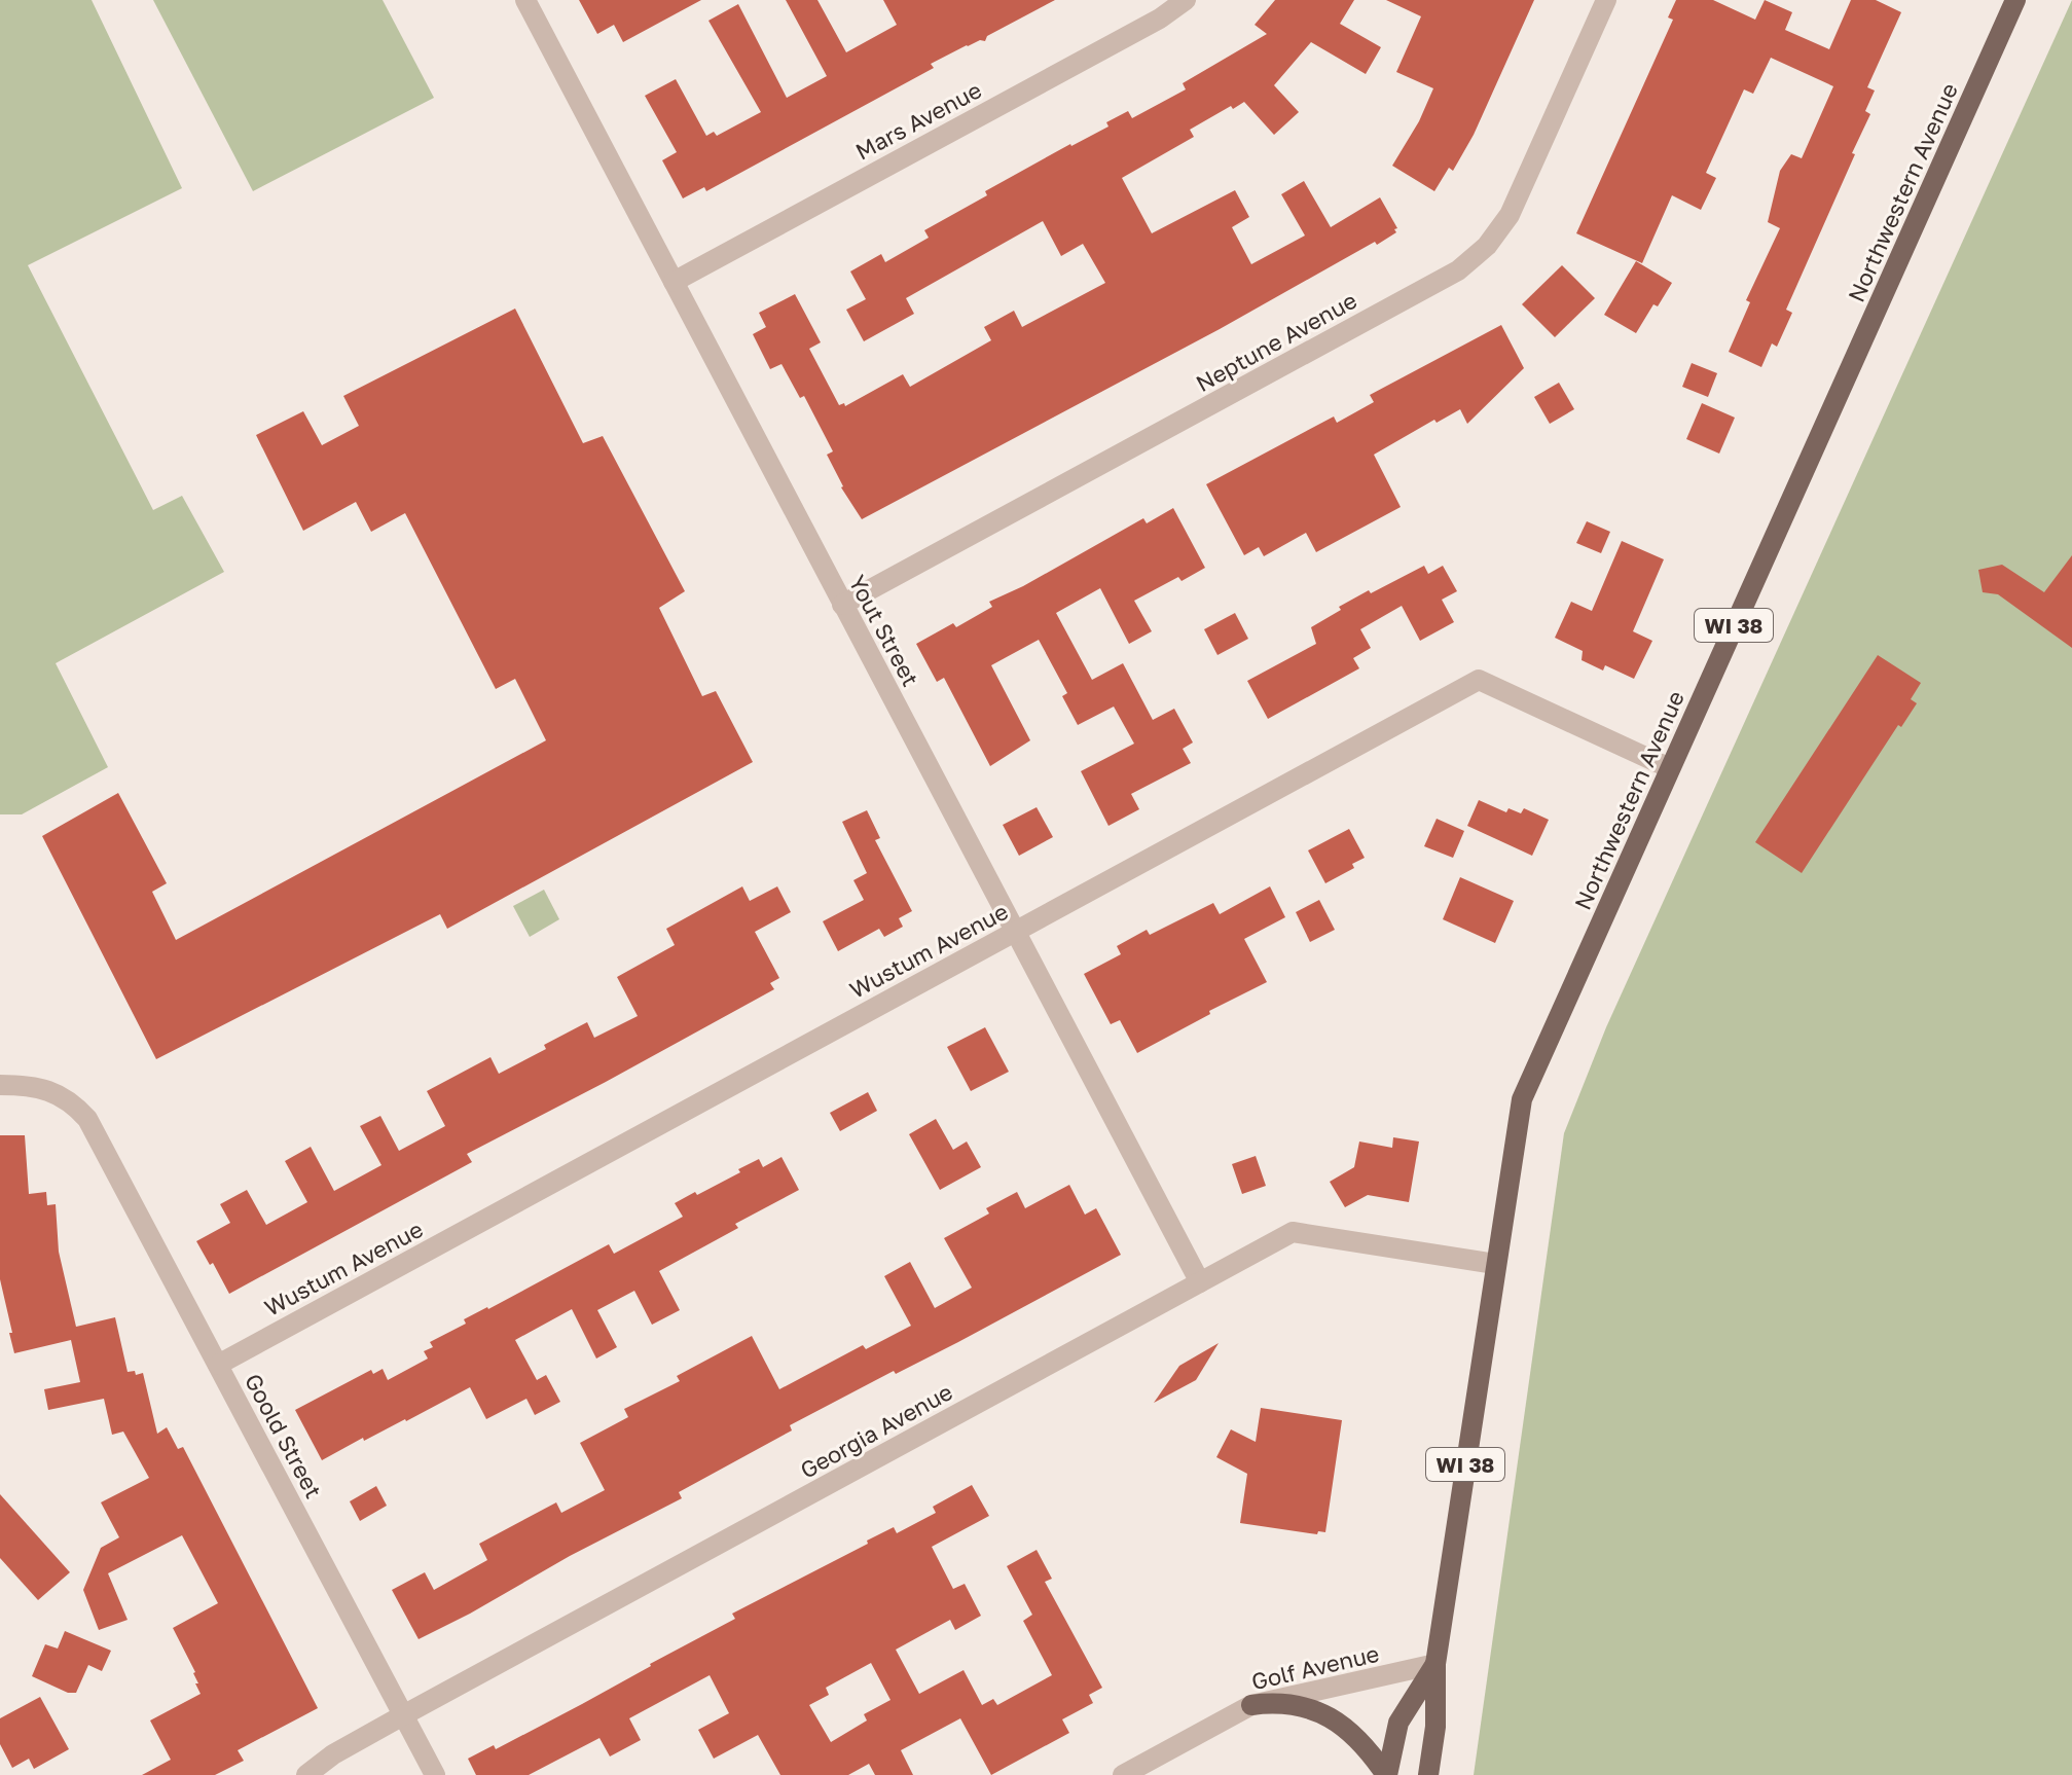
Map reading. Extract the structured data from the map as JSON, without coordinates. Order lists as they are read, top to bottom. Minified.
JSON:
{"streets":{"main road":["Northwestern Avenue","WI 38"],"street":["Mars Avenue","Neptune Avenue","Yout Street","Wustum Avenue","Georgia Avenue","Goold Street","Golf Avenue"]},"crossings":[["Mars Avenue","Yout Street"],["Northwestern Avenue","Wustum Avenue"],["Northwestern Avenue","Georgia Avenue"],["Northwestern Avenue","Golf Avenue"],["Neptune Avenue","Yout Street"],["Yout Street","Wustum Avenue"],["Yout Street","Georgia Avenue"],["Wustum Avenue","Goold Street"],["Georgia Avenue","Goold Street"]]}
